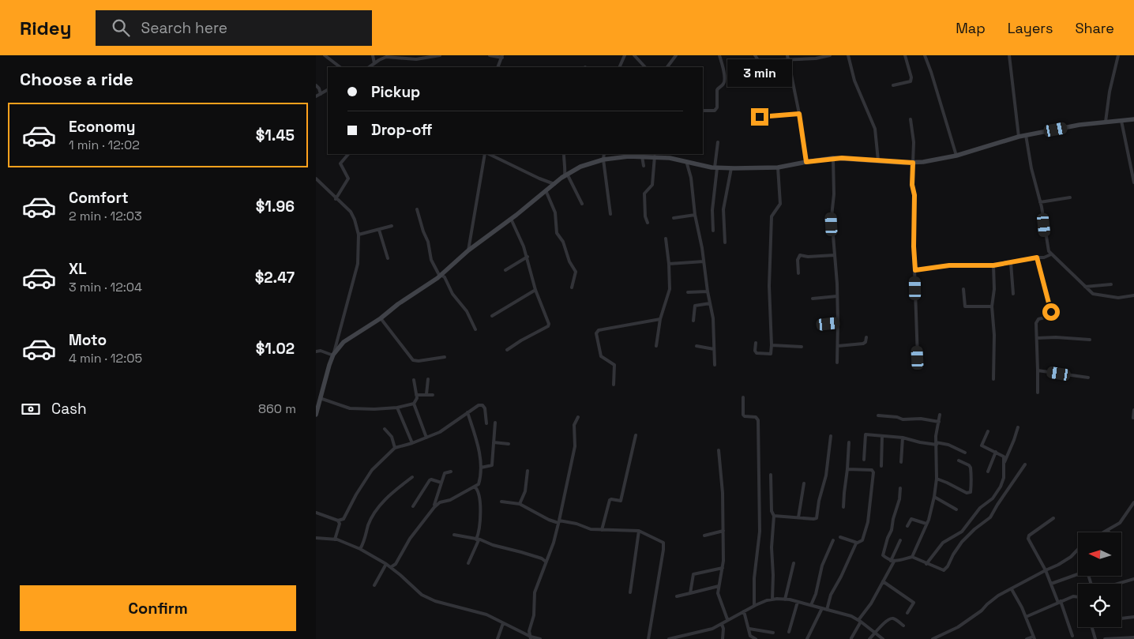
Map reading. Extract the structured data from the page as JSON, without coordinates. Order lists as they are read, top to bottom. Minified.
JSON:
{"north":"left","page":{"header":"Ridey","search":"Search here","nav":["Map","Layers","Share"],"heading":"Choose a ride","bubble":"3 min","banner":["Pickup","Drop-off"],"list":[{"name":"Economy","note":"1 min · 12:02","value":"$1.45"},{"name":"Comfort","note":"2 min · 12:03","value":"$1.96"},{"name":"XL","note":"3 min · 12:04","value":"$2.47"},{"name":"Moto","note":"4 min · 12:05","value":"$1.02"}],"pay":["Cash","860 m"],"buttons":"Confirm"}}
